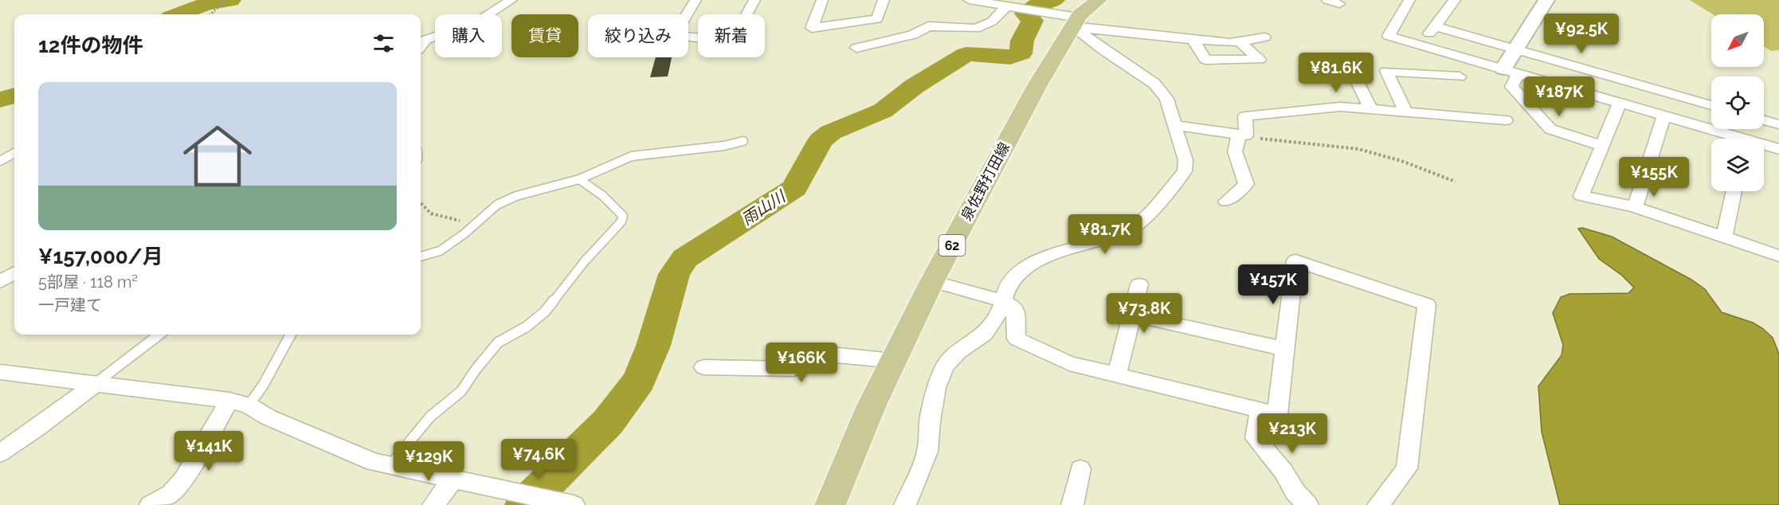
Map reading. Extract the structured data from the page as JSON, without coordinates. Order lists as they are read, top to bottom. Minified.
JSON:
{"streets":{"main road":["泉佐野打田線","62"]},"water":["雨山川"],"north":"bottom left","page":{"price":["¥92.5K","¥81.6K","¥187K","¥155K","¥81.7K","¥157K","¥73.8K","¥166K","¥213K","¥141K","¥74.6K","¥129K"],"chip":["購入","賃貸","絞り込み","新着"],"heading":"12件の物件","list":[{"name":"¥157,000/月","note":"5部屋 · 118 m² · 一戸建て"}]}}
